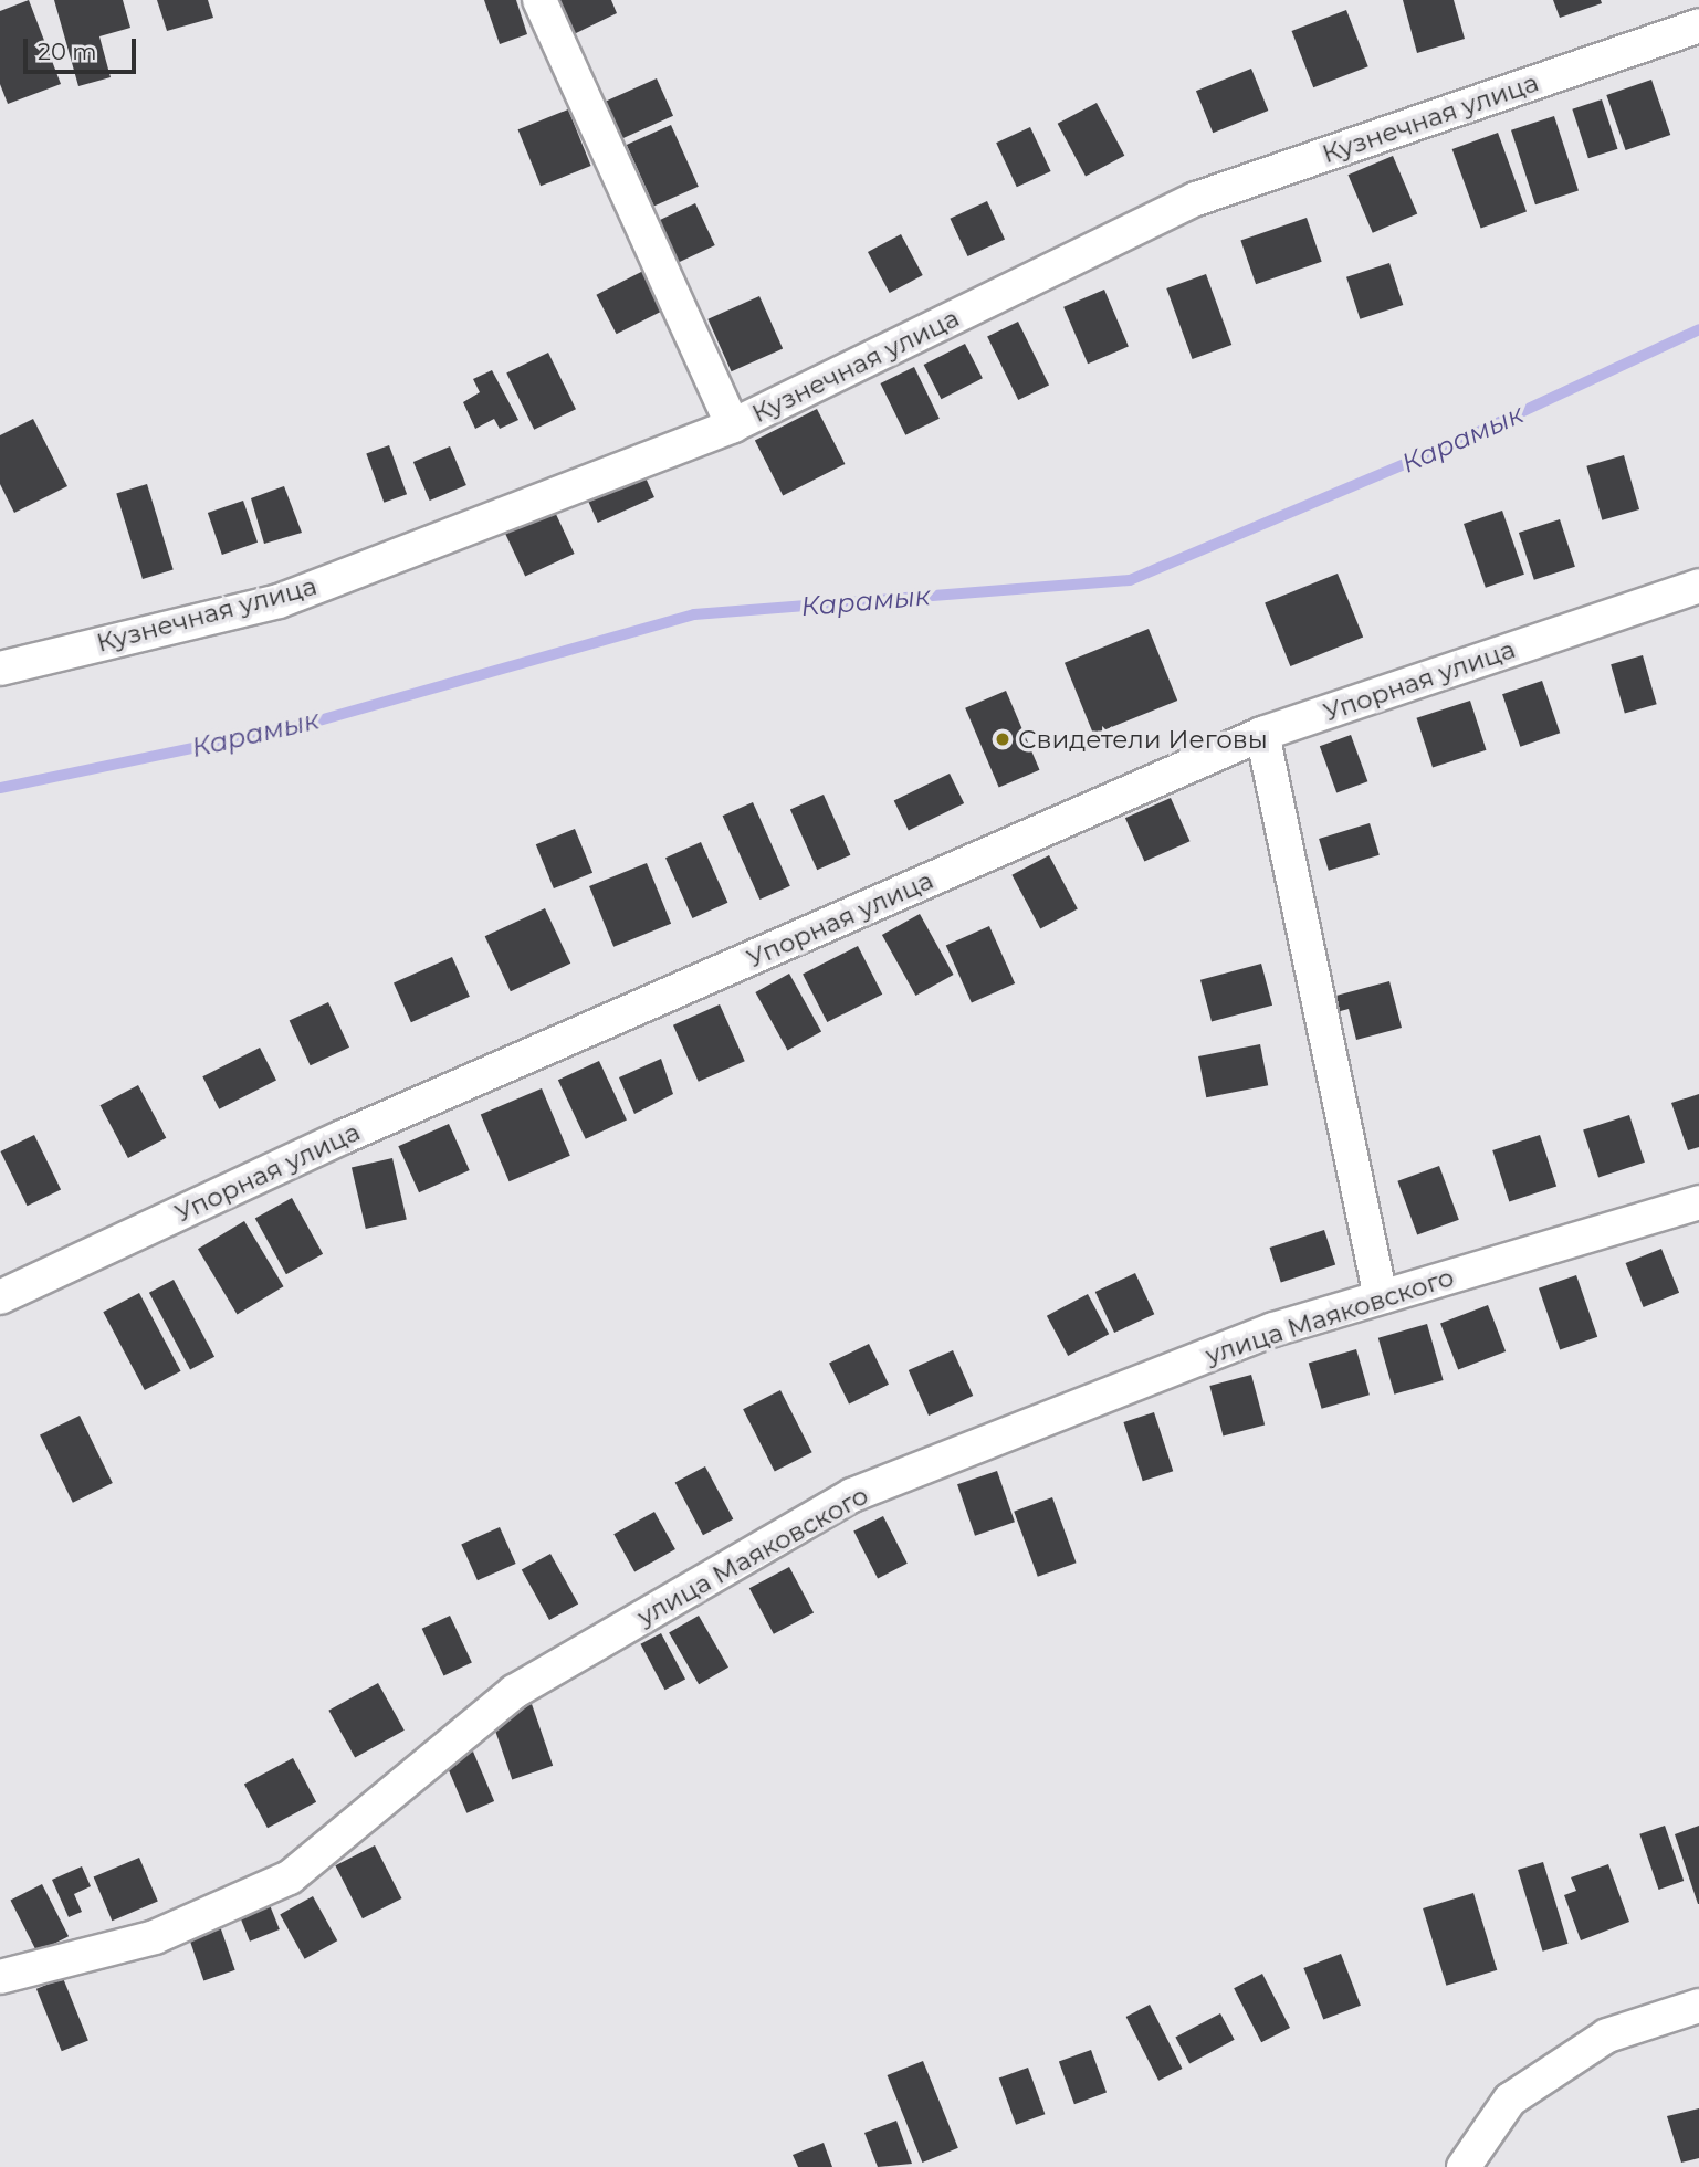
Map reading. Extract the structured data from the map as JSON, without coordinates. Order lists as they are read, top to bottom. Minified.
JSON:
{"streets":{"street":["Кузнечная улица","Упорная улица","улица Маяковского"]},"water":["Карамык"],"places":["Свидетели Иеговы"],"scale_bar":"20 m"}
